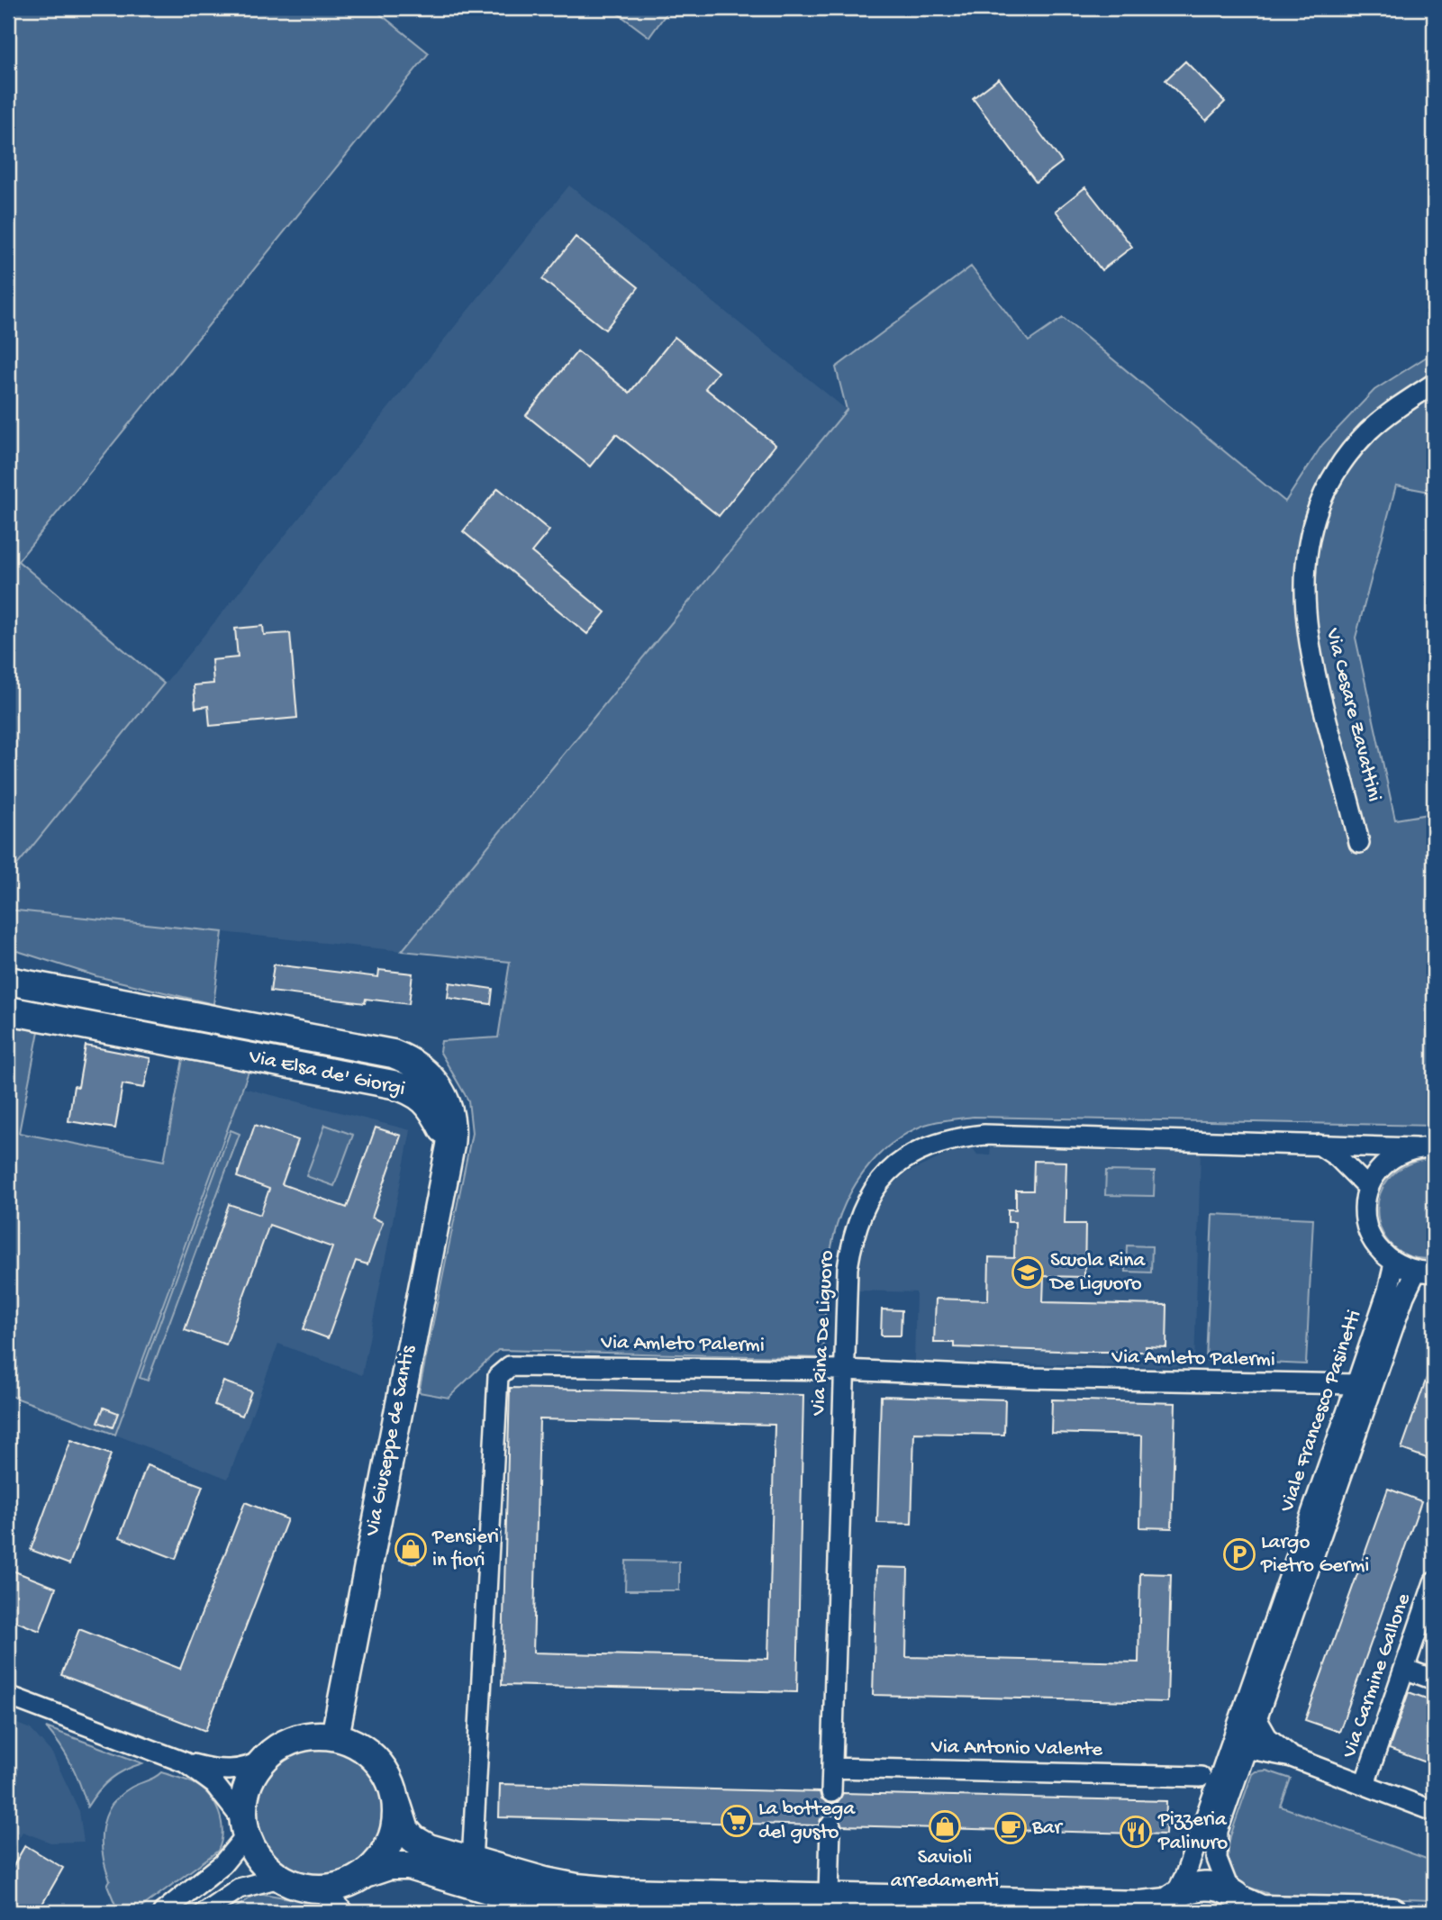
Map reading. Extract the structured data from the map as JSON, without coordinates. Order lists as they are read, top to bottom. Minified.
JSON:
{"streets":{"main road":["Via Elsa de' Giorgi","Via Giuseppe de Santis"],"street":["Via Cesare Zavattini","Via Rina De Liguoro","Via Amleto Palermi","Viale Francesco Pasinetti","Via Carmine Gallone","Via Antonio Valente"]},"crossings":[["Via Elsa de' Giorgi","Via Giuseppe de Santis"],["Via Rina De Liguoro","Via Amleto Palermi"],["Via Rina De Liguoro","Via Antonio Valente"],["Via Amleto Palermi","Viale Francesco Pasinetti"]],"places":{"school or university":["Scuola Rina De Liguoro"],"shop":["Pensieri in fiori","Savioli arredamenti"],"parking":["Largo Pietro Germi"],"supermarket":["La bottega del gusto"],"cafe":["Bar"],"restaurant":["Pizzeria Palinuro"]}}
